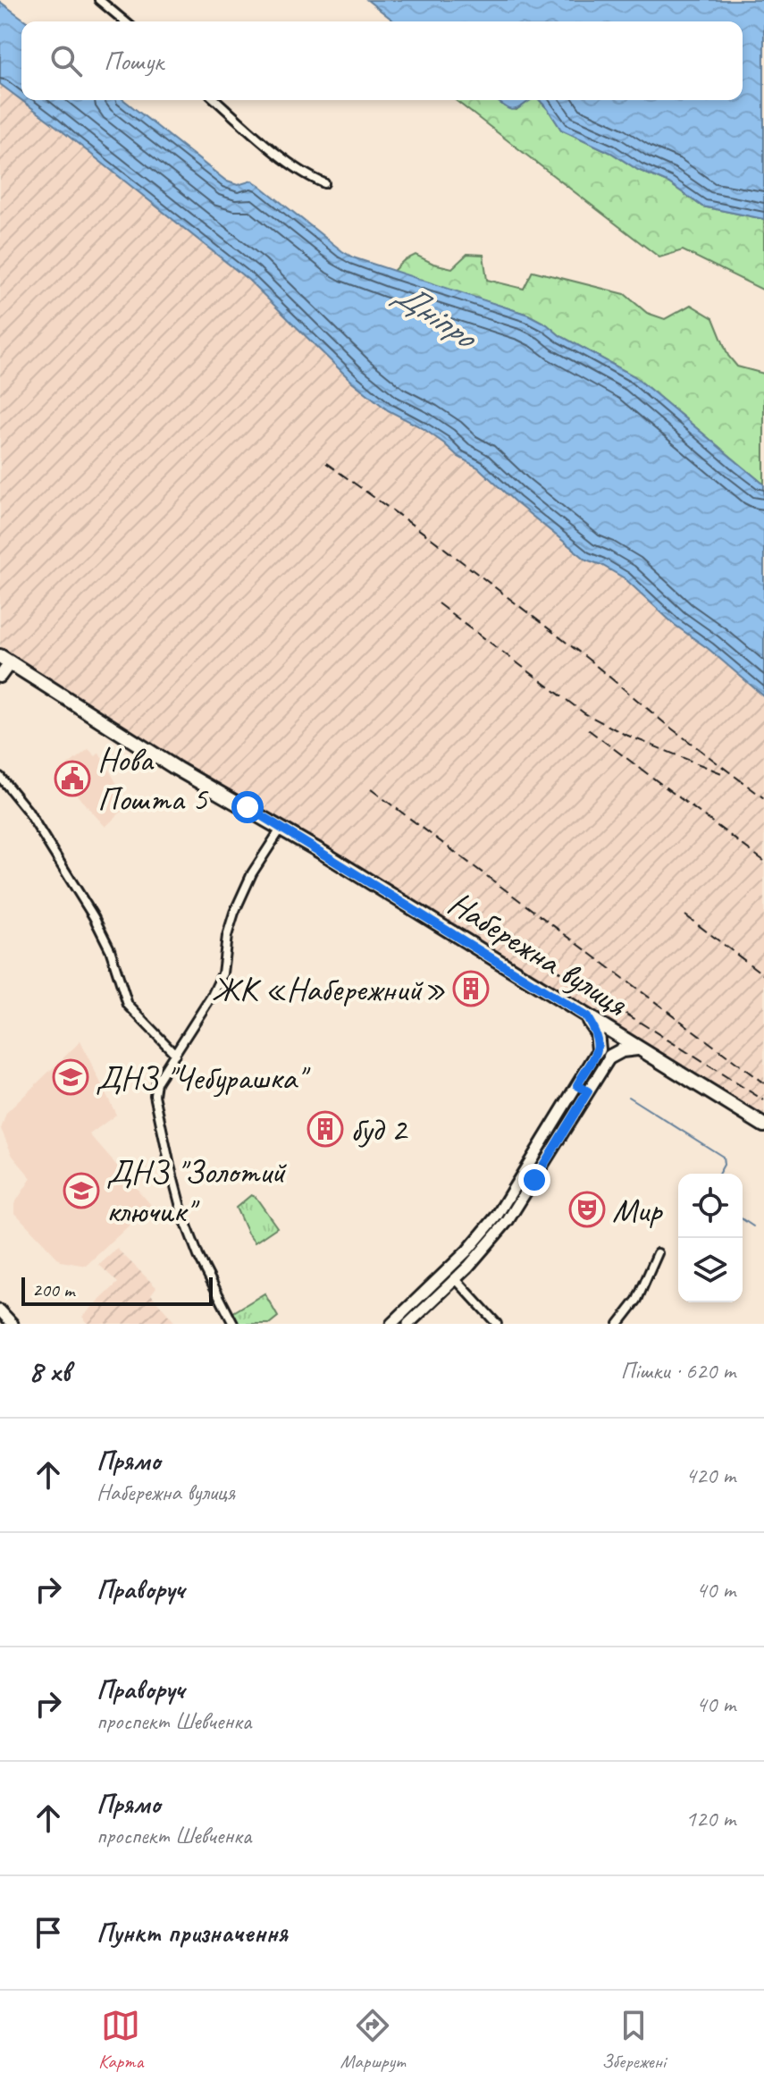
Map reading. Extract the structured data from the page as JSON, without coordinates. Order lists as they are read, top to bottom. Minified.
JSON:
{"streets":{"main road":["Набережна вулиця"]},"water":["Дніпро"],"places":{"public building":["Нова Пошта 5"],"building":["ЖК «Набережний»","буд 2"],"school or university":["ДНЗ \"Чебурашка\"","ДНЗ \"Золотий ключик\""],"theatre":["Мир"]},"scale_bar":"200 m","page":{"search":"Пошук","scale":"200 m","heading":["8 хв","Пішки · 620 m"],"list":[["Прямо","Набережна вулиця","420 m"],["Праворуч","40 m"],["Праворуч","проспект Шевченка","40 m"],["Прямо","проспект Шевченка","120 m"],"Пункт призначення"],"nav":["Карта","Маршрут","Збережені"]}}
